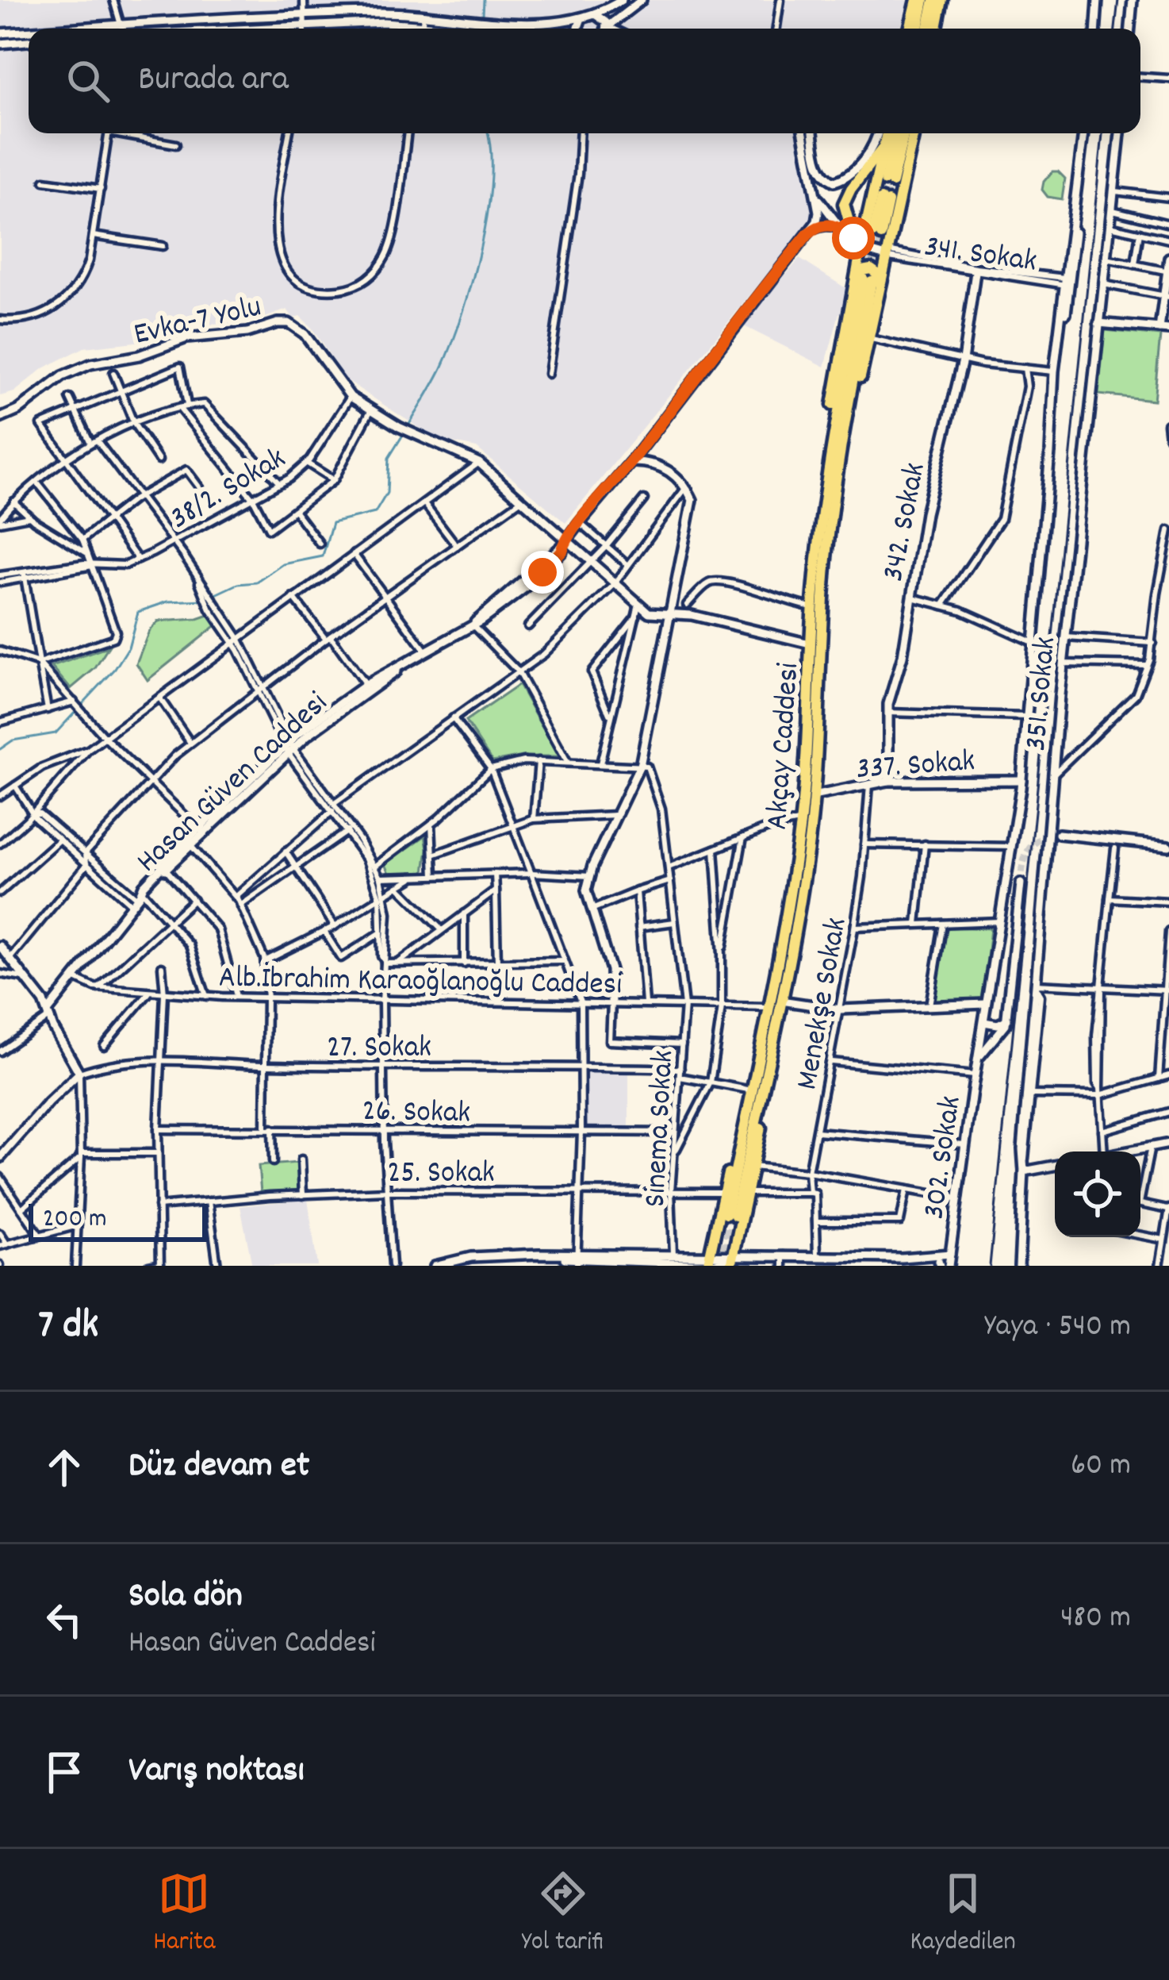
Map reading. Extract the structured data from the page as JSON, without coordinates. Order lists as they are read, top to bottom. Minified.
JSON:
{"streets":{"highway":["Akçay Caddesi"],"street":["341. Sokak","Evka-7 Yolu","38/2. Sokak","342. Sokak","351. Sokak","337. Sokak","Hasan Güven Caddesi","Alb.İbrahim Karaoğlanoğlu Caddesi","Menekşe Sokak","27. Sokak","26. Sokak","Sinema Sokak","302. Sokak","25. Sokak"]},"crossings":[["341. Sokak","342. Sokak"],["341. Sokak","302. Sokak"],["Evka-7 Yolu","38/2. Sokak"],["Evka-7 Yolu","Hasan Güven Caddesi"],["342. Sokak","337. Sokak"],["Akçay Caddesi","337. Sokak"],["Akçay Caddesi","Alb.İbrahim Karaoğlanoğlu Caddesi"],["337. Sokak","Menekşe Sokak"],["337. Sokak","302. Sokak"],["Hasan Güven Caddesi","Alb.İbrahim Karaoğlanoğlu Caddesi"],["Alb.İbrahim Karaoğlanoğlu Caddesi","Sinema Sokak"],["27. Sokak","Sinema Sokak"],["26. Sokak","Sinema Sokak"],["Sinema Sokak","25. Sokak"]],"scale_bar":"200 m","page":{"search":"Burada ara","scale":"200 m","heading":["7 dk","Yaya · 540 m"],"list":[["Düz devam et","60 m"],["Sola dön","Hasan Güven Caddesi","480 m"],"Varış noktası"],"nav":["Harita","Yol tarifi","Kaydedilen"]}}
